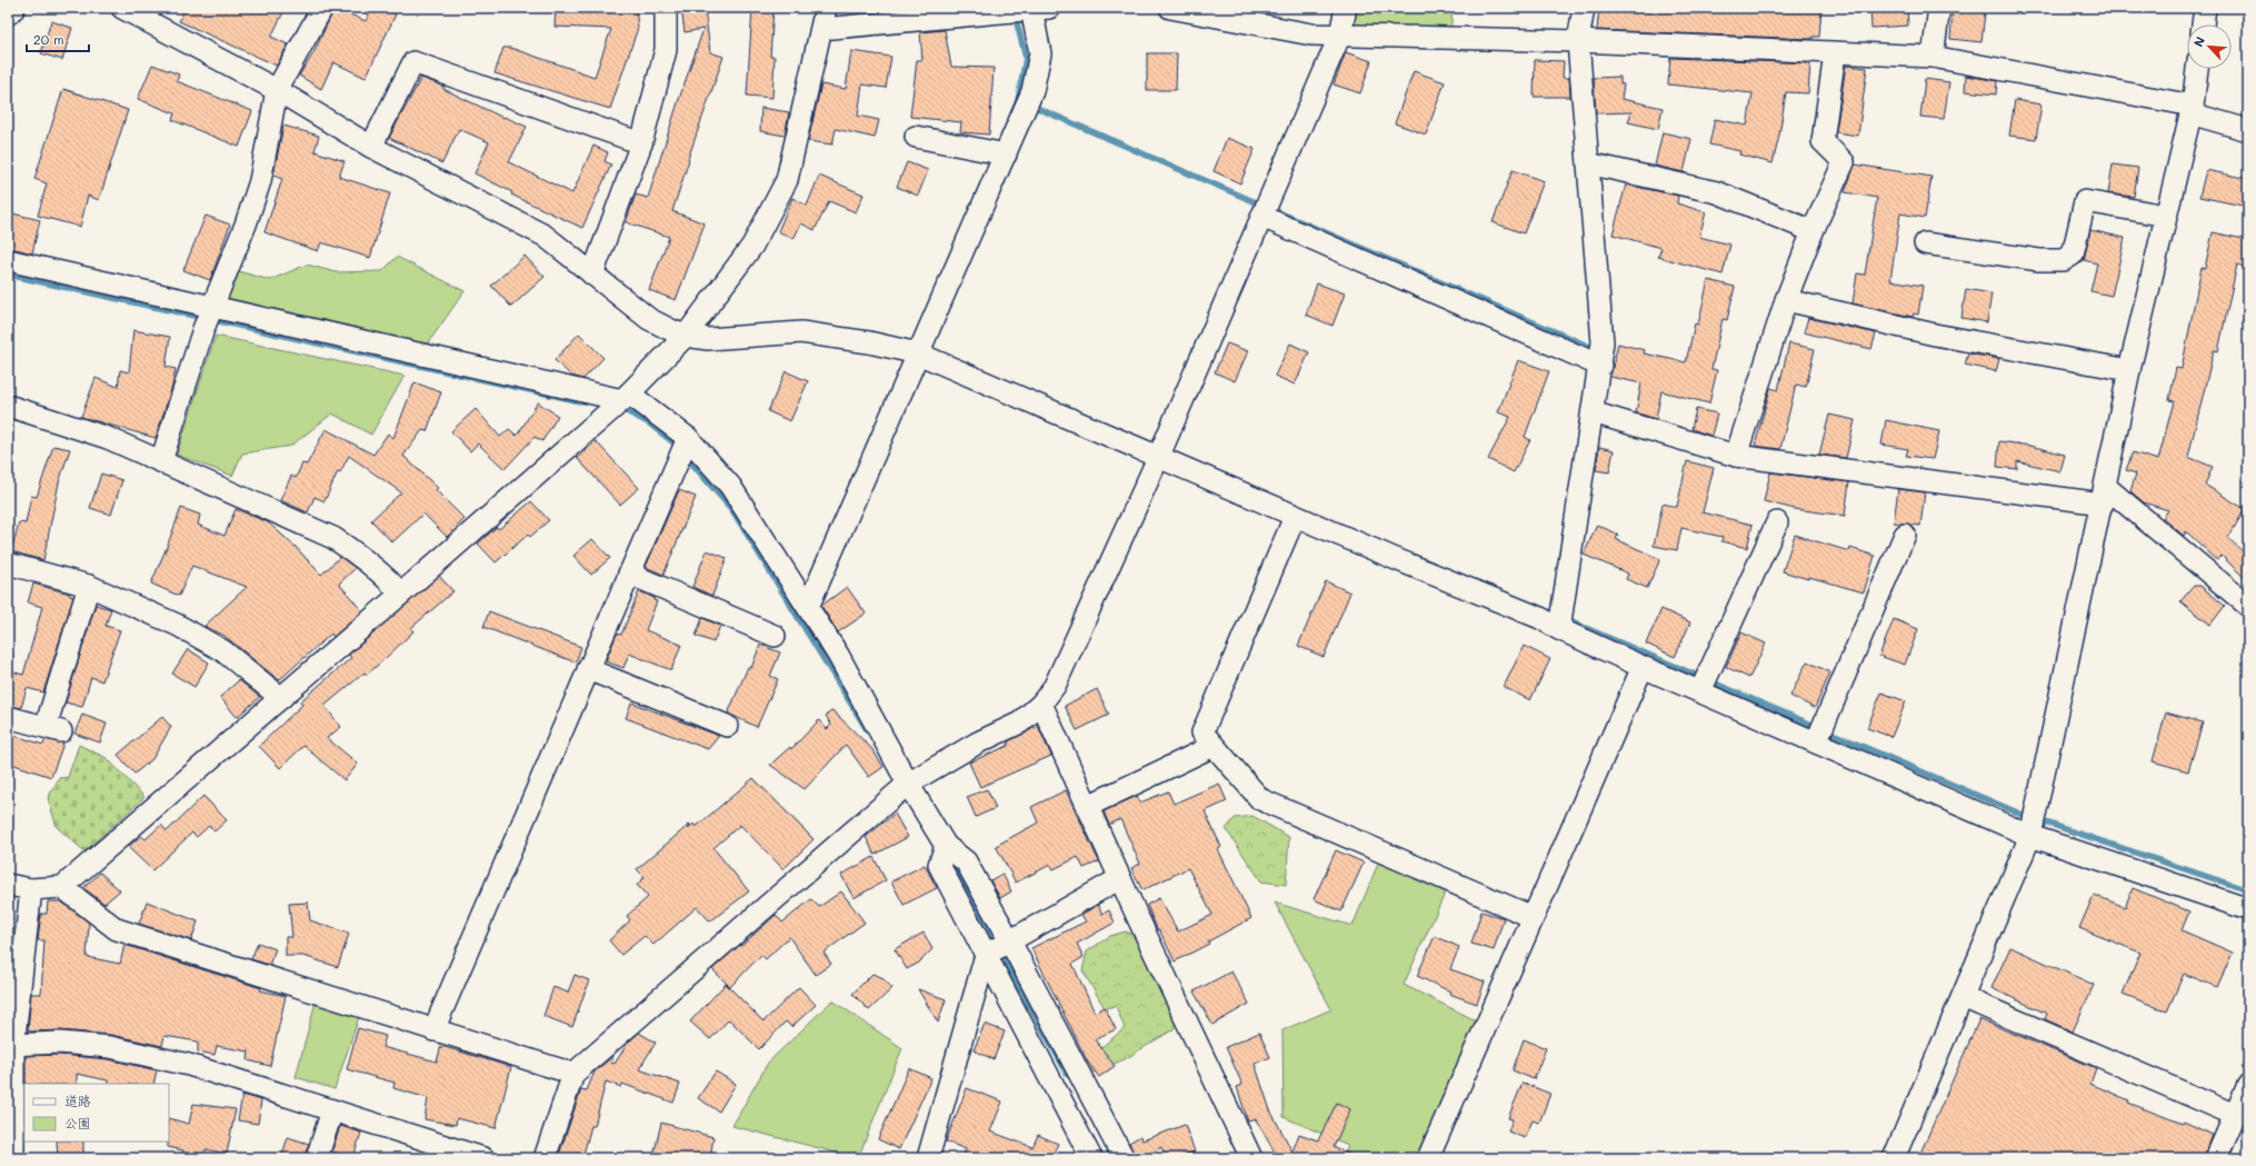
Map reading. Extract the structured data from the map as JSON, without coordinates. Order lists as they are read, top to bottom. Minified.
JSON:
{"legend":["道路","公園"],"scale_bar":"20 m","north":"top left"}
